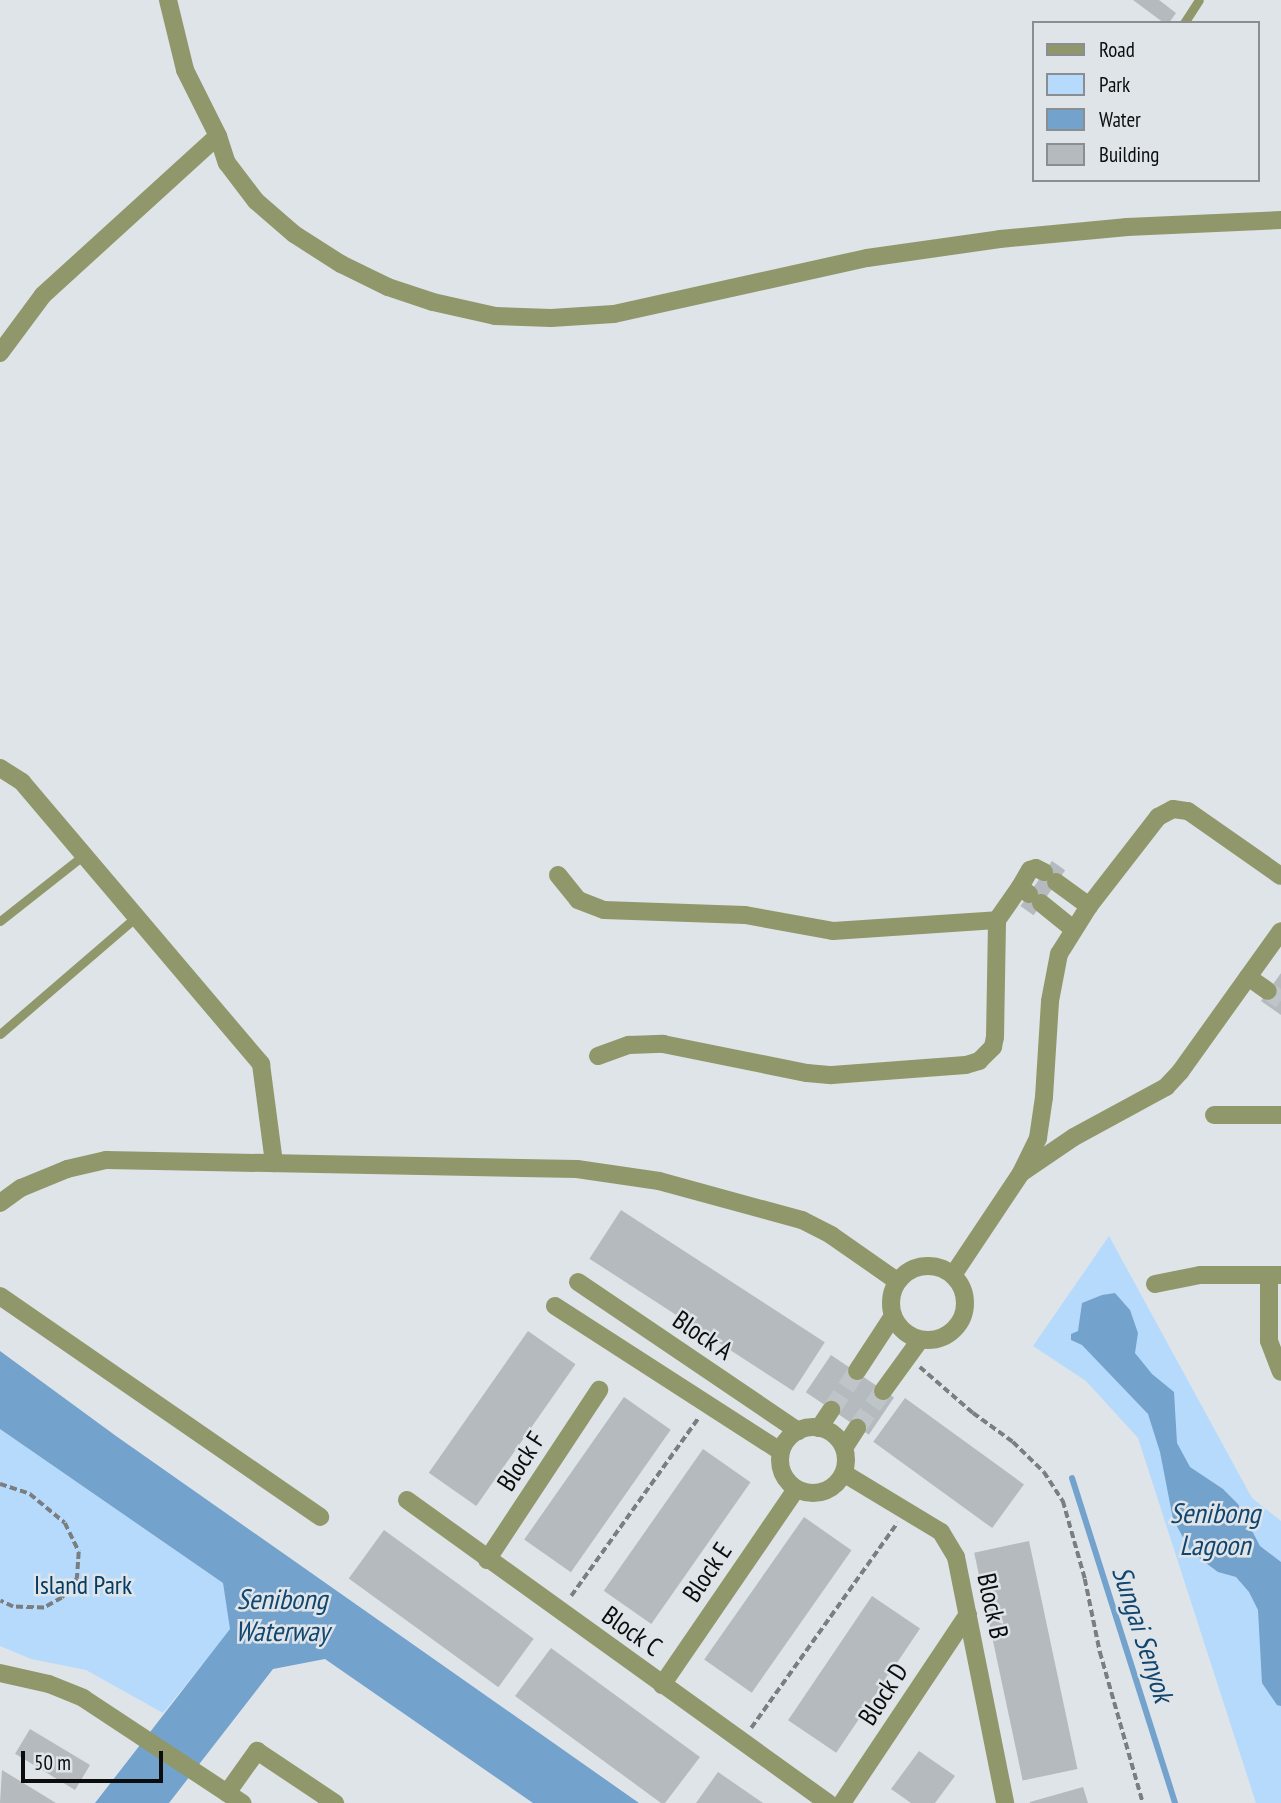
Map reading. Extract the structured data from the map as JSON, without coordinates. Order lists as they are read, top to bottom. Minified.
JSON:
{"streets":{"street":["Block A","Block F","Block E","Block B","Block C","Block D"]},"crossings":[["Block A","Block E"],["Block A","Block B"],["Block F","Block C"],["Block E","Block B"],["Block E","Block C"],["Block B","Block D"]],"water":["Senibong Lagoon","Senibong Waterway","Sungai Senyok"],"parks":["Island Park"],"legend":["Road","Park","Water","Building"],"scale_bar":"50 m"}
